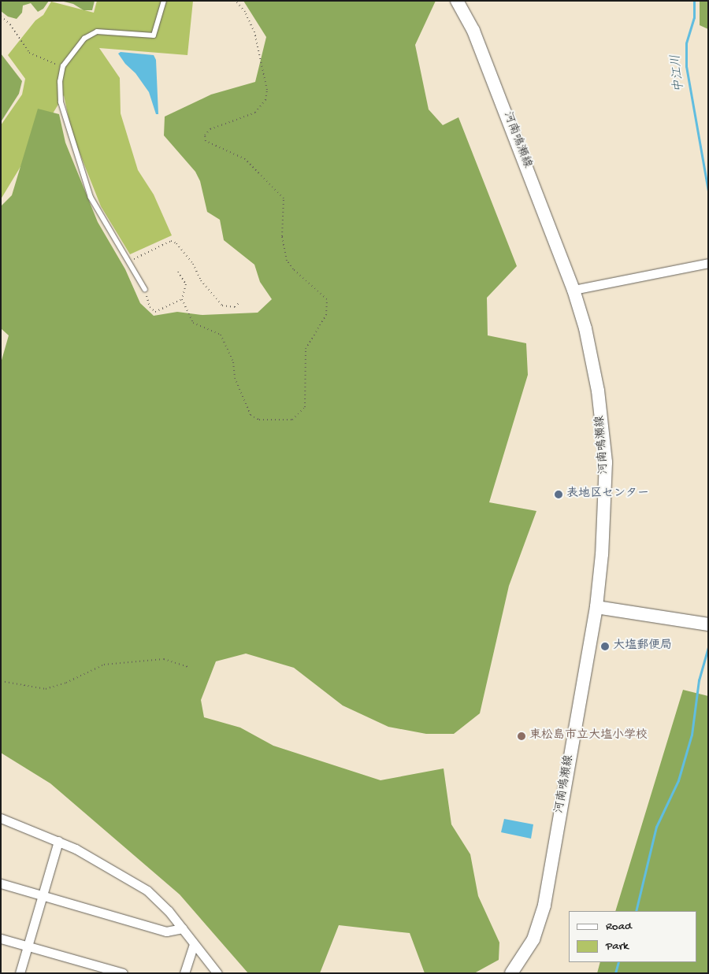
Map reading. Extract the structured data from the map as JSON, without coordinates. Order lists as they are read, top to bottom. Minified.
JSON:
{"streets":{"main road":["河南鳴瀬線"]},"water":["中江川"],"places":["表地区センター","大塩郵便局","東松島市立大塩小学校"],"legend":["Road","Park"]}
